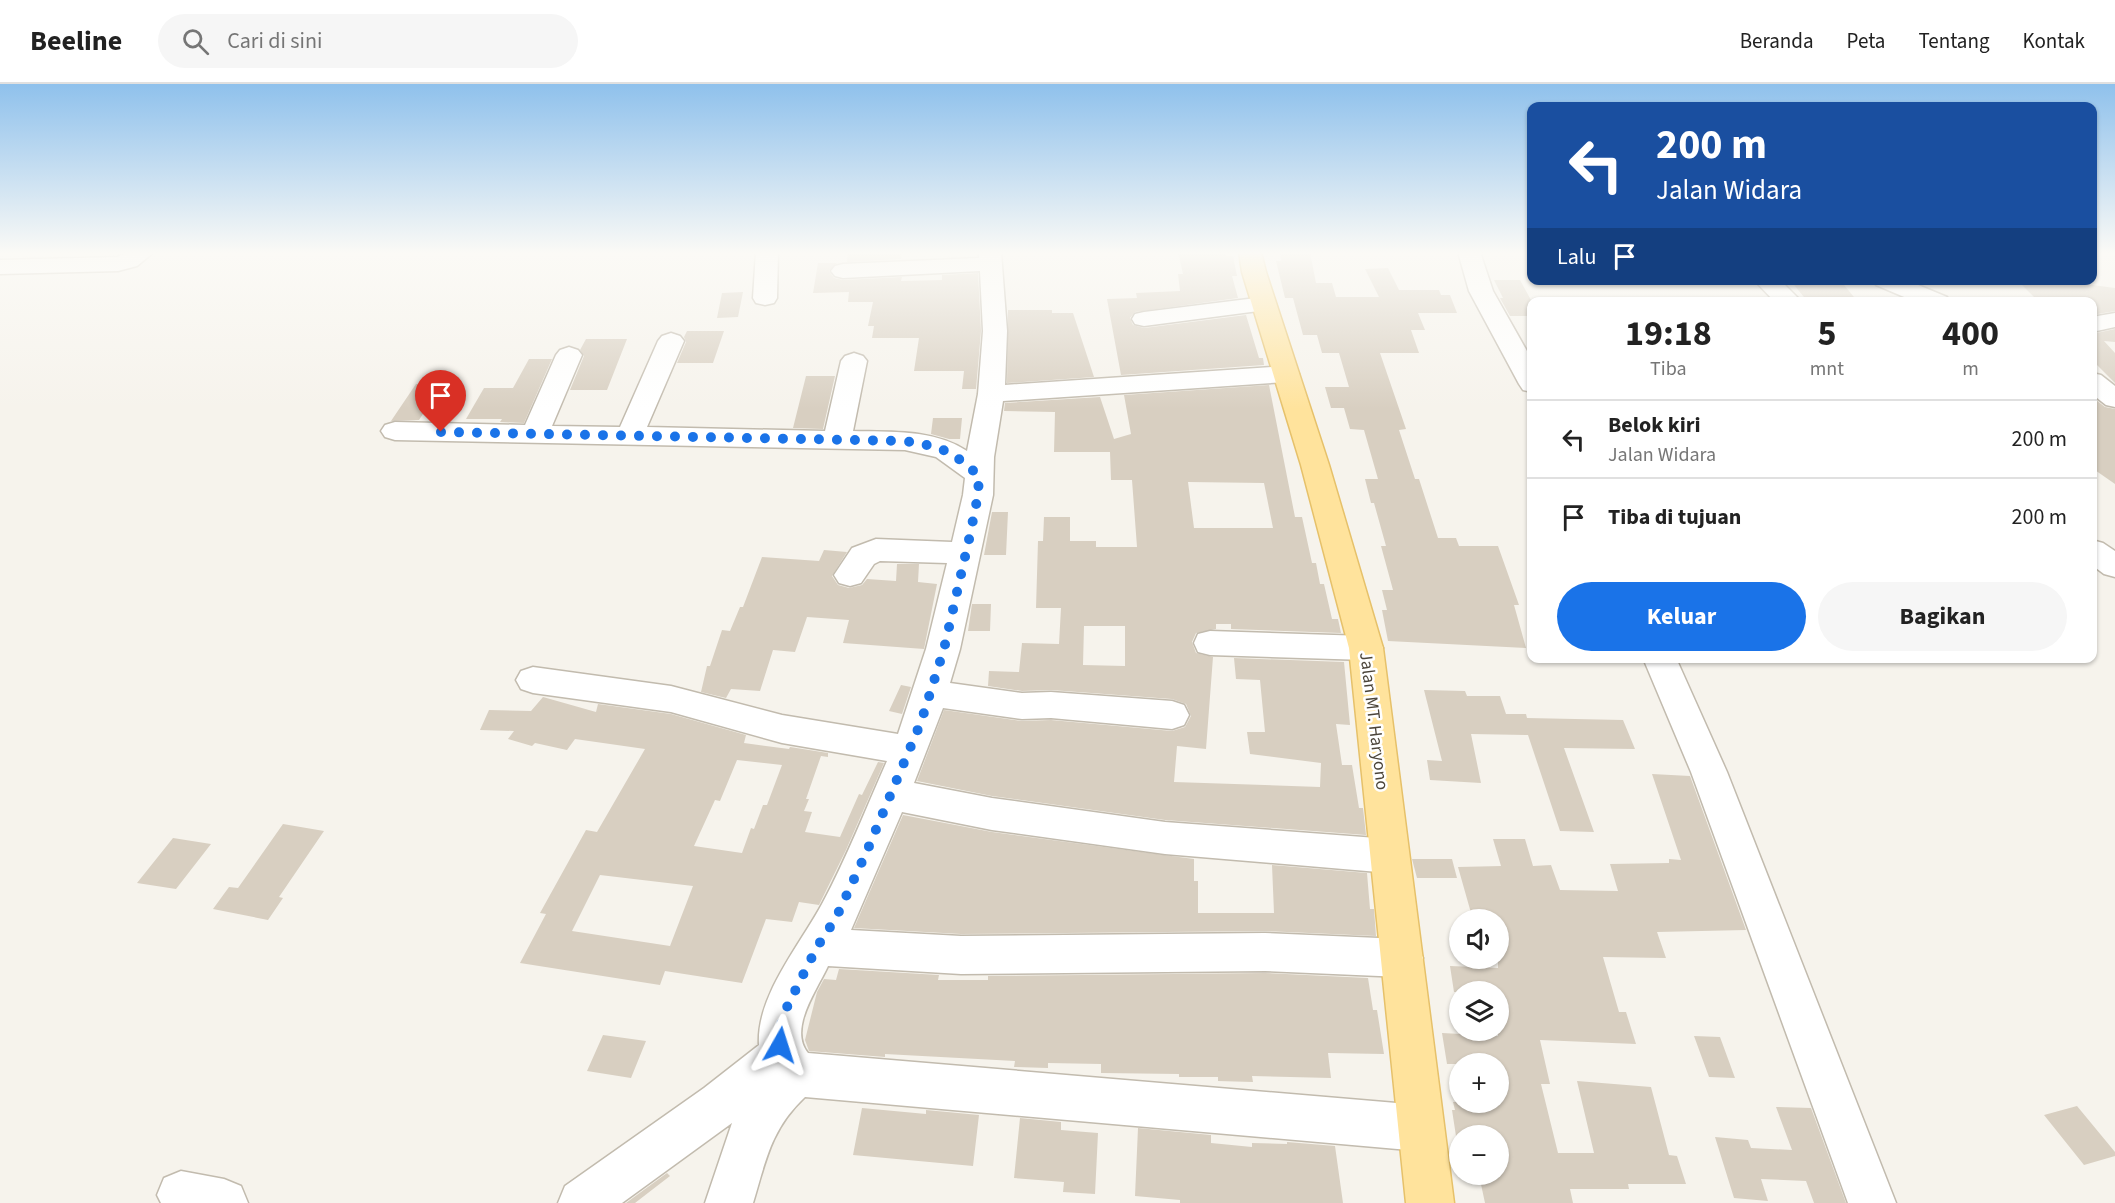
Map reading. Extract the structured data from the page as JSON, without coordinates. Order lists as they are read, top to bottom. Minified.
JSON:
{"streets":{"main road":["Jalan MT. Haryono"]},"page":{"header":"Beeline","search":"Cari di sini","nav":["Beranda","Peta","Tentang","Kontak"],"turn":["200 m","Jalan Widara"],"then":"Lalu","eta":["19:18","Tiba","5","mnt","400","m"],"list":[{"name":"Belok kiri","note":"Jalan Widara","value":"200 m"},{"name":"Tiba di tujuan","value":"200 m"}],"buttons":["Keluar","Bagikan"],"map_buttons":["+","−"]}}
